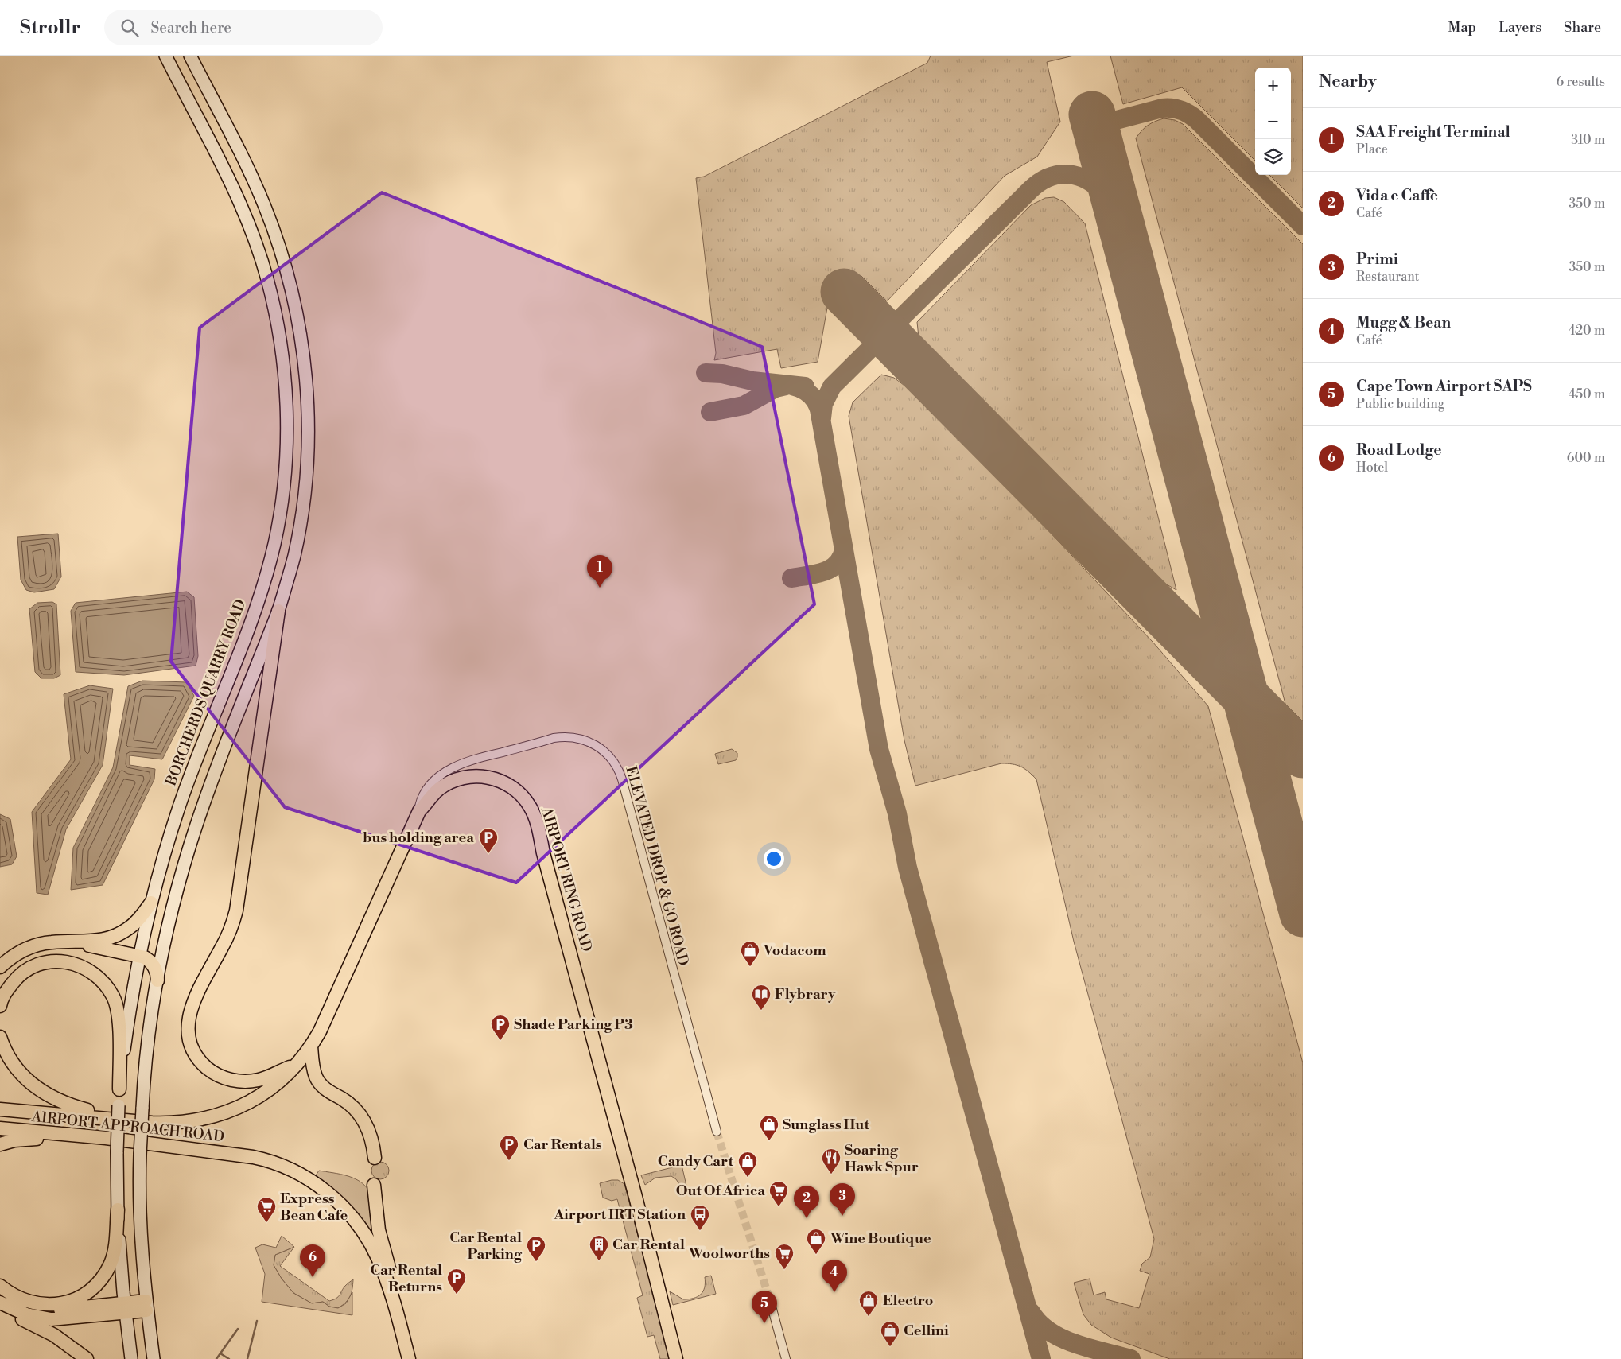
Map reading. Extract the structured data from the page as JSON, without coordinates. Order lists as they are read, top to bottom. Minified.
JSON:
{"streets":{"main road":["BORCHERDS QUARRY ROAD","AIRPORT RING ROAD","AIRPORT APPROACH ROAD"],"street":["ELEVATED DROP & GO ROAD"]},"crossings":[["ELEVATED DROP & GO ROAD","AIRPORT RING ROAD"],["AIRPORT RING ROAD","AIRPORT APPROACH ROAD"]],"places":{"parking":["bus holding area","Shade Parking P3","Car Rentals","Car Rental Parking","Car Rental Returns"],"shop":["Vodacom","Sunglass Hut","Candy Cart","Wine Boutique","Electro","Cellini"],"library":["Flybrary"],"restaurant":["Soaring Hawk Spur"],"supermarket":["Out Of Africa","Express Bean Cafe","Woolworths"],"bus stop":["Airport IRT Station"],"building":["Car Rental"]},"page":{"header":"Strollr","search":"Search here","nav":["Map","Layers","Share"],"heading":["Nearby","6 results"],"map_buttons":["+","−"],"list":[{"mark":"1","name":"SAA Freight Terminal","note":"Place","value":"310 m"},{"mark":"2","name":"Vida e Caffè","note":"Café","value":"350 m"},{"mark":"3","name":"Primi","note":"Restaurant","value":"350 m"},{"mark":"4","name":"Mugg & Bean","note":"Café","value":"420 m"},{"mark":"5","name":"Cape Town Airport SAPS","note":"Public building","value":"450 m"},{"mark":"6","name":"Road Lodge","note":"Hotel","value":"600 m"}],"pins":["1","3","2","6","4","5"]}}
